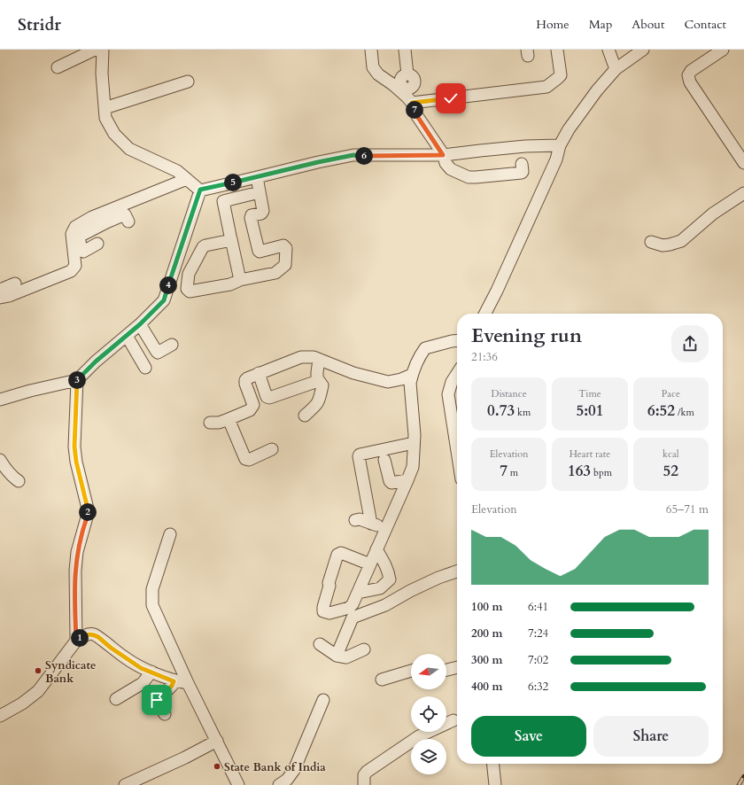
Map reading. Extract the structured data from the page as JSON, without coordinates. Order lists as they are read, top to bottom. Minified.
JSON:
{"places":["Syndicate Bank","State Bank of India"],"north":"left","page":{"header":"Stridr","nav":["Home","Map","About","Contact"],"pins":["7","6","5","4","3","2","1"],"heading":["Evening run","21:36"],"stats":[["Distance","0.73 km"],["Time","5:01"],["Pace","6:52 /km"],["Elevation","7 m"],["Heart rate","163 bpm"],["kcal","52"]],"chart":["Elevation","65–71 m"],"list":[{"name":"100 m","note":"6:41"},{"name":"200 m","note":"7:24"},{"name":"300 m","note":"7:02"},{"name":"400 m","note":"6:32"}],"buttons":["Save","Share"]}}
